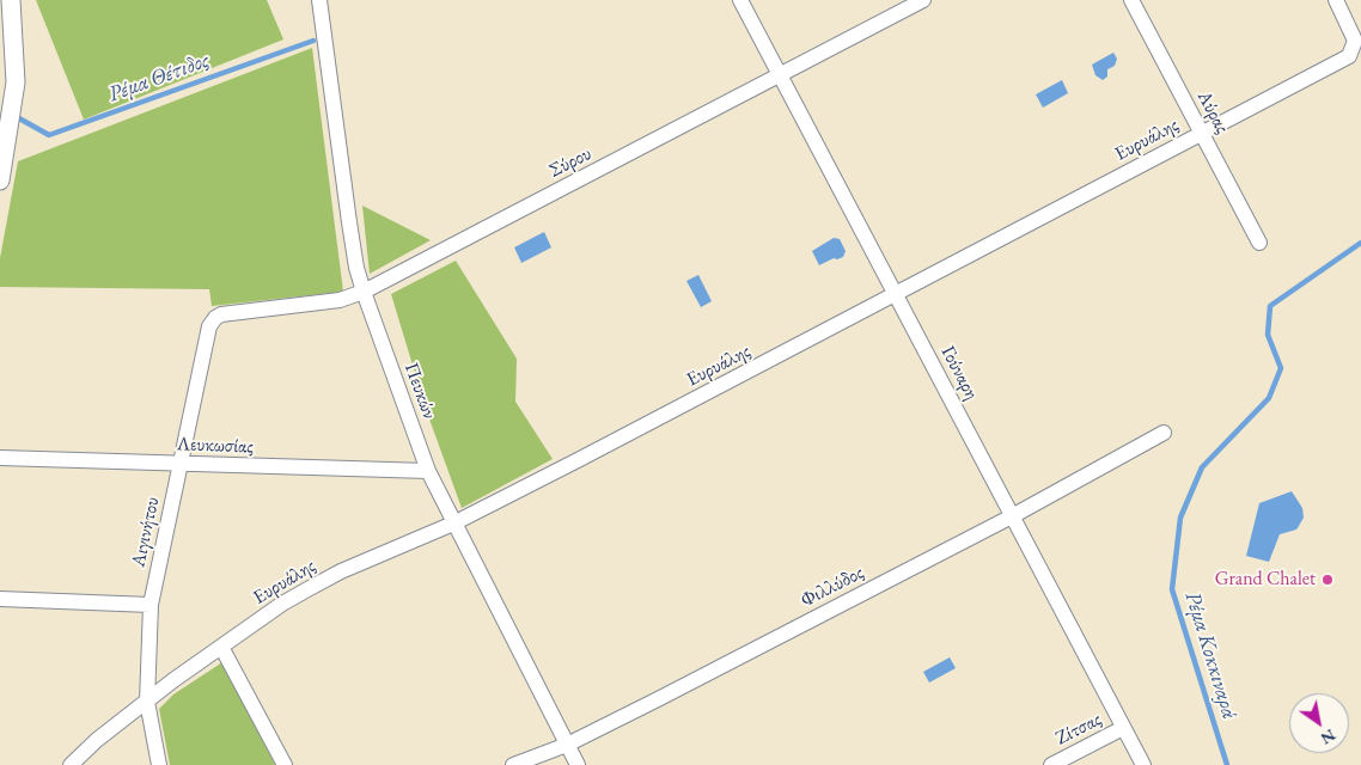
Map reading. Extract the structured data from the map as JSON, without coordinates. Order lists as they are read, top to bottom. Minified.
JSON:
{"streets":{"street":["Αύρας","Ευρυάλης","Σύρου","Γούναρη","Πευκών","Λευκωσίας","Αιγινήτου","Φιλλύδος","Ζίτσας"]},"crossings":[["Αύρας","Ευρυάλης"],["Ευρυάλης","Γούναρη"],["Ευρυάλης","Πευκών"],["Ευρυάλης","Αιγινήτου"],["Σύρου","Γούναρη"],["Σύρου","Πευκών"],["Σύρου","Αιγινήτου"],["Γούναρη","Φιλλύδος"],["Γούναρη","Ζίτσας"],["Πευκών","Λευκωσίας"],["Πευκών","Φιλλύδος"],["Λευκωσίας","Αιγινήτου"]],"water":["Ρέμα Θέτιδος","Ρέμα Κοκκιναρά"],"places":["Grand Chalet"],"north":"bottom right"}
